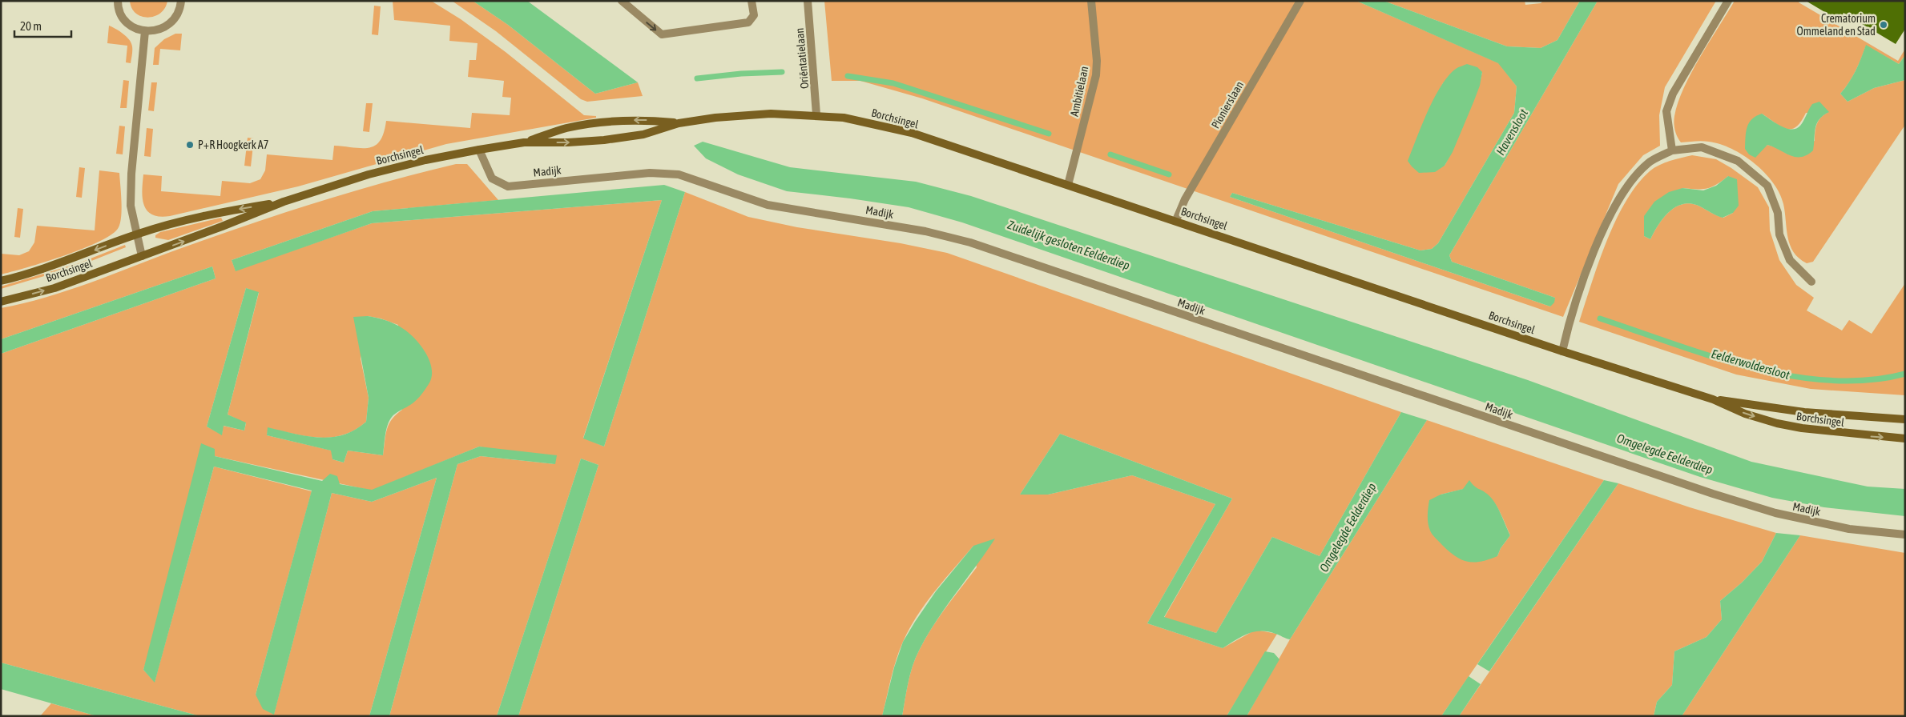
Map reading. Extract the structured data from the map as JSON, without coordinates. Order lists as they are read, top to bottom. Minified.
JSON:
{"streets":{"main road":["Borchsingel"],"street":["Oriëntatielaan","Ambitielaan","Pionierslaan","Madijk"]},"crossings":[["Oriëntatielaan","Borchsingel"],["Ambitielaan","Borchsingel"],["Pionierslaan","Borchsingel"],["Borchsingel","Madijk"]],"water":["Havensloot","Zuidelijk gesloten Eelderdiep","Eelderwoldersloot","Omgelegde Eelderdiep"],"places":["Crematorium Ommeland en Stad","P+R Hoogkerk A7"],"scale_bar":"20 m"}
